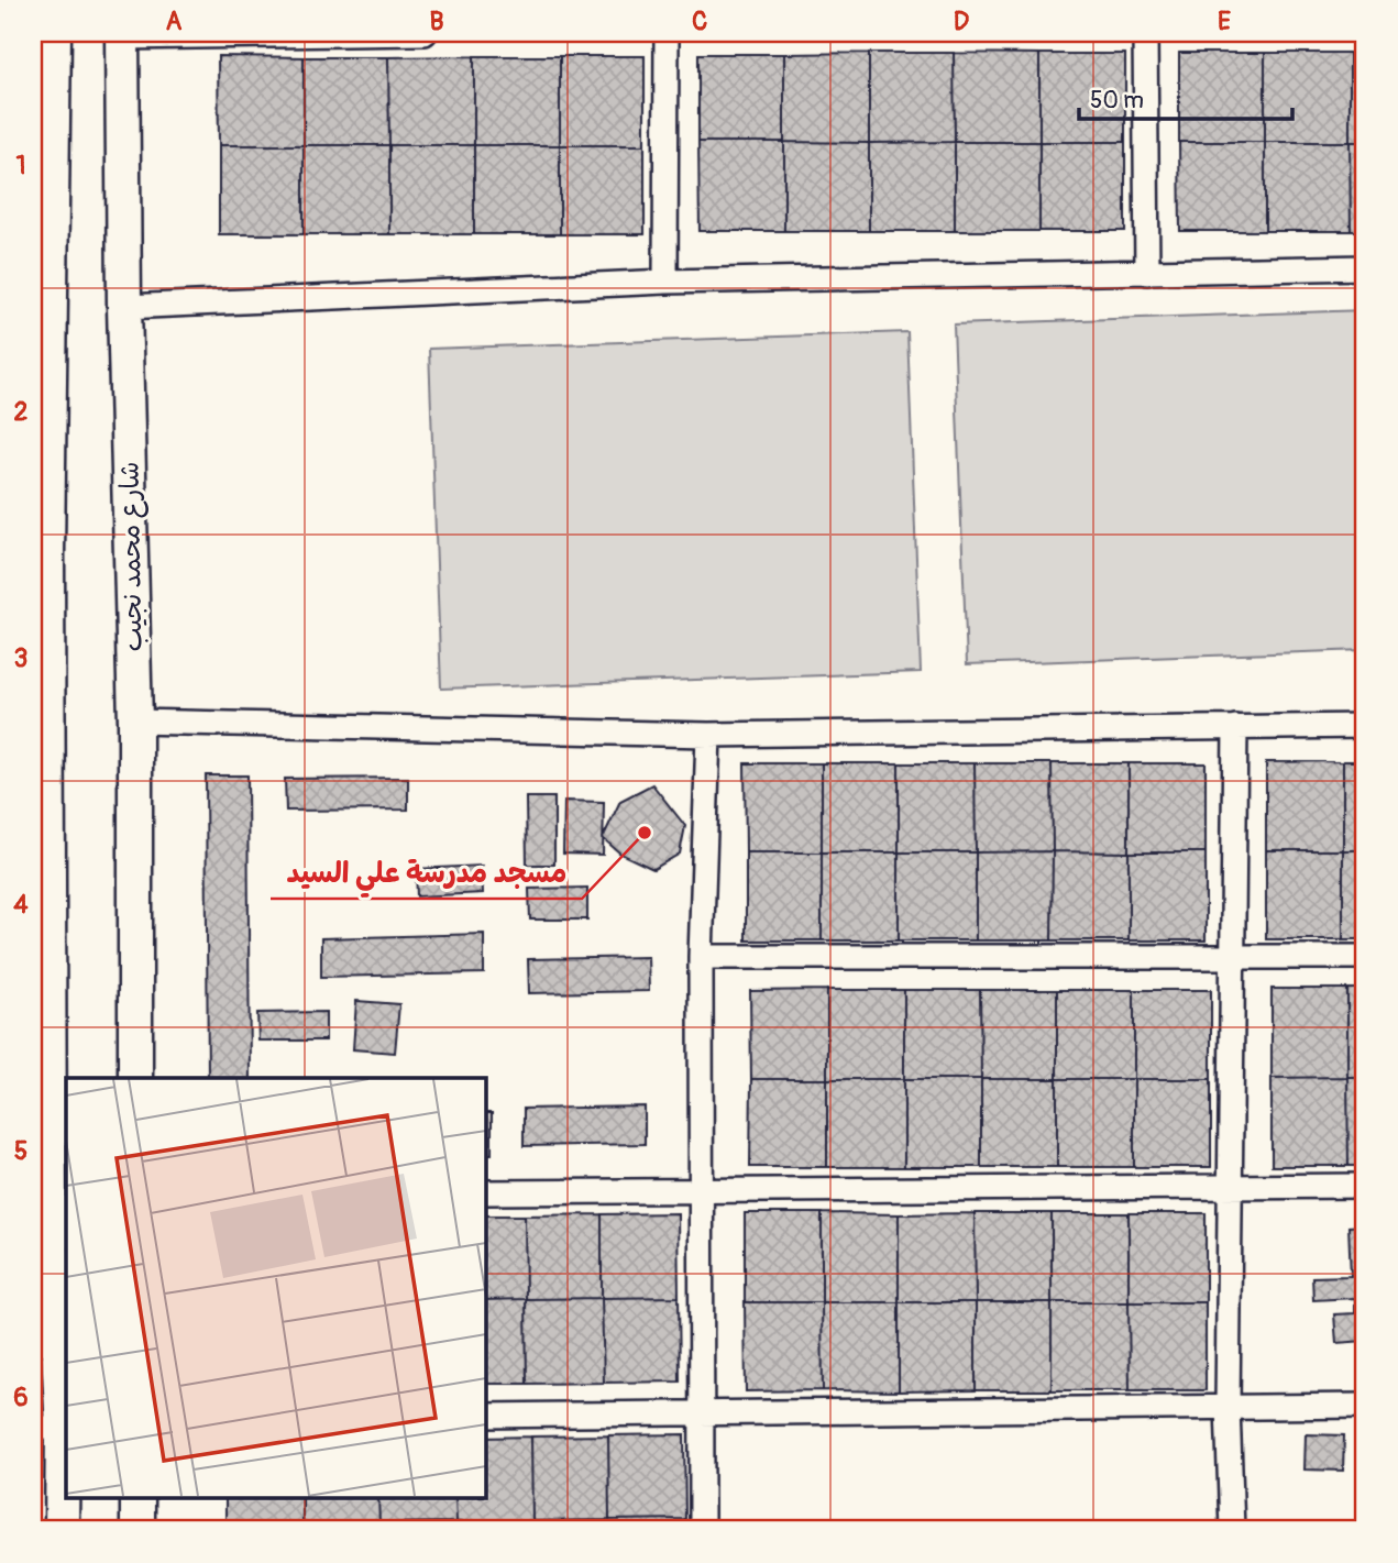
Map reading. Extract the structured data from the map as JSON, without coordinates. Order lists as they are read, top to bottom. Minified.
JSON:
{"streets":{"main road":["شارع محمد نجيب"]},"places":["مسجد مدرسة علي السيد"],"scale_bar":"50 m","grid":{"columns":["A","B","C","D","E"],"rows":["1","2","3","4","5","6"]}}
